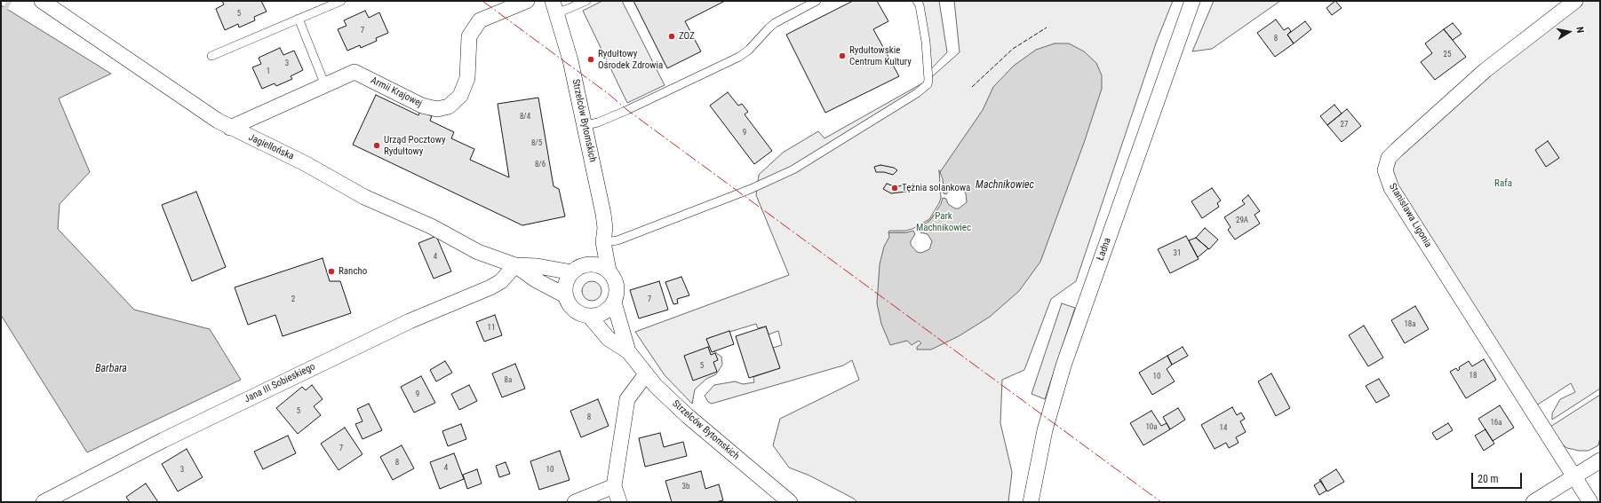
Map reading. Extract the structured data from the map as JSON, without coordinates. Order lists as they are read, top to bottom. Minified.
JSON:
{"streets":{"street":["Armii Krajowej","Strzelców Bytomskich","Jagiellońska","Stanisława Ligonia","Ładna","Jana III Sobieskiego"]},"crossings":[["Armii Krajowej","Jagiellońska"],["Jagiellońska","Jana III Sobieskiego"]],"water":["Machnikowiec","Barbara"],"parks":["Rafa","Park Machnikowiec"],"places":["ZOZ","Rydułtowskie Centrum Kultury","Rydułtowy Ośrodek Zdrowia","Urząd Pocztowy Rydułtowy","Tężnia solankowa","Rancho"],"house_numbers":["5","7","8","25","3","1","8/4","27","9","8/5","8/6","29A","31","4","2","7","18a","11","5","18","10","8a","9","5","8","16a","10a","14","7","8","4","3","10","3b"],"scale_bar":"20 m","north":"right"}
